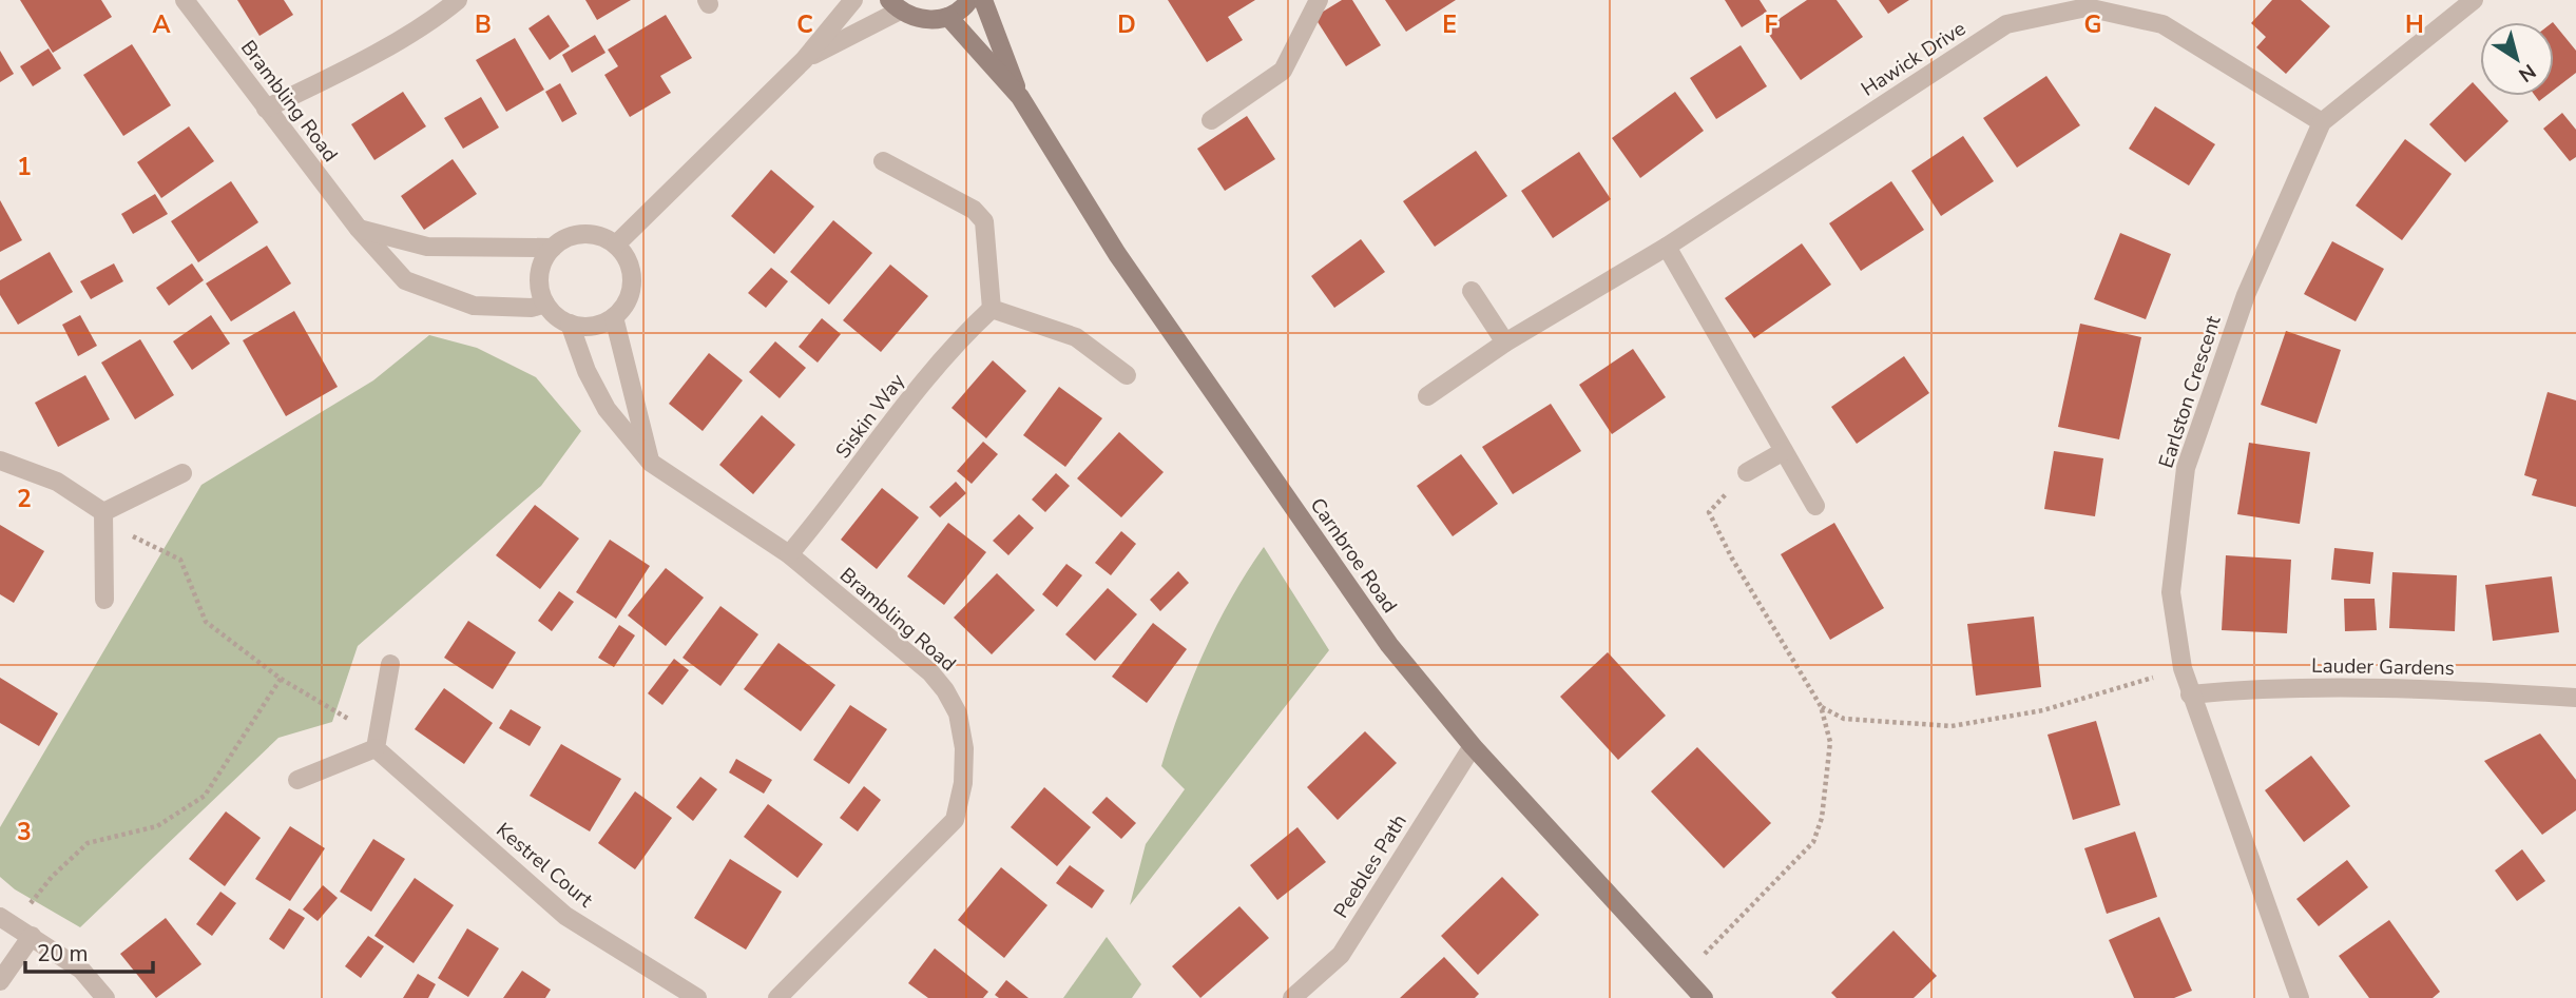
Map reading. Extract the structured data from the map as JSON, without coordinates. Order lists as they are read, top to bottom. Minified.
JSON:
{"streets":{"street":["Hawick Drive","Brambling Road","Earlston Crescent","Siskin Way","Carnbroe Road","Lauder Gardens","Kestrel Court","Peebles Path"]},"crossings":[["Hawick Drive","Earlston Crescent"],["Brambling Road","Siskin Way"],["Earlston Crescent","Lauder Gardens"],["Carnbroe Road","Peebles Path"]],"scale_bar":"20 m","north":"bottom right","grid":{"columns":["A","B","C","D","E","F","G","H"],"rows":["1","2","3"]}}
